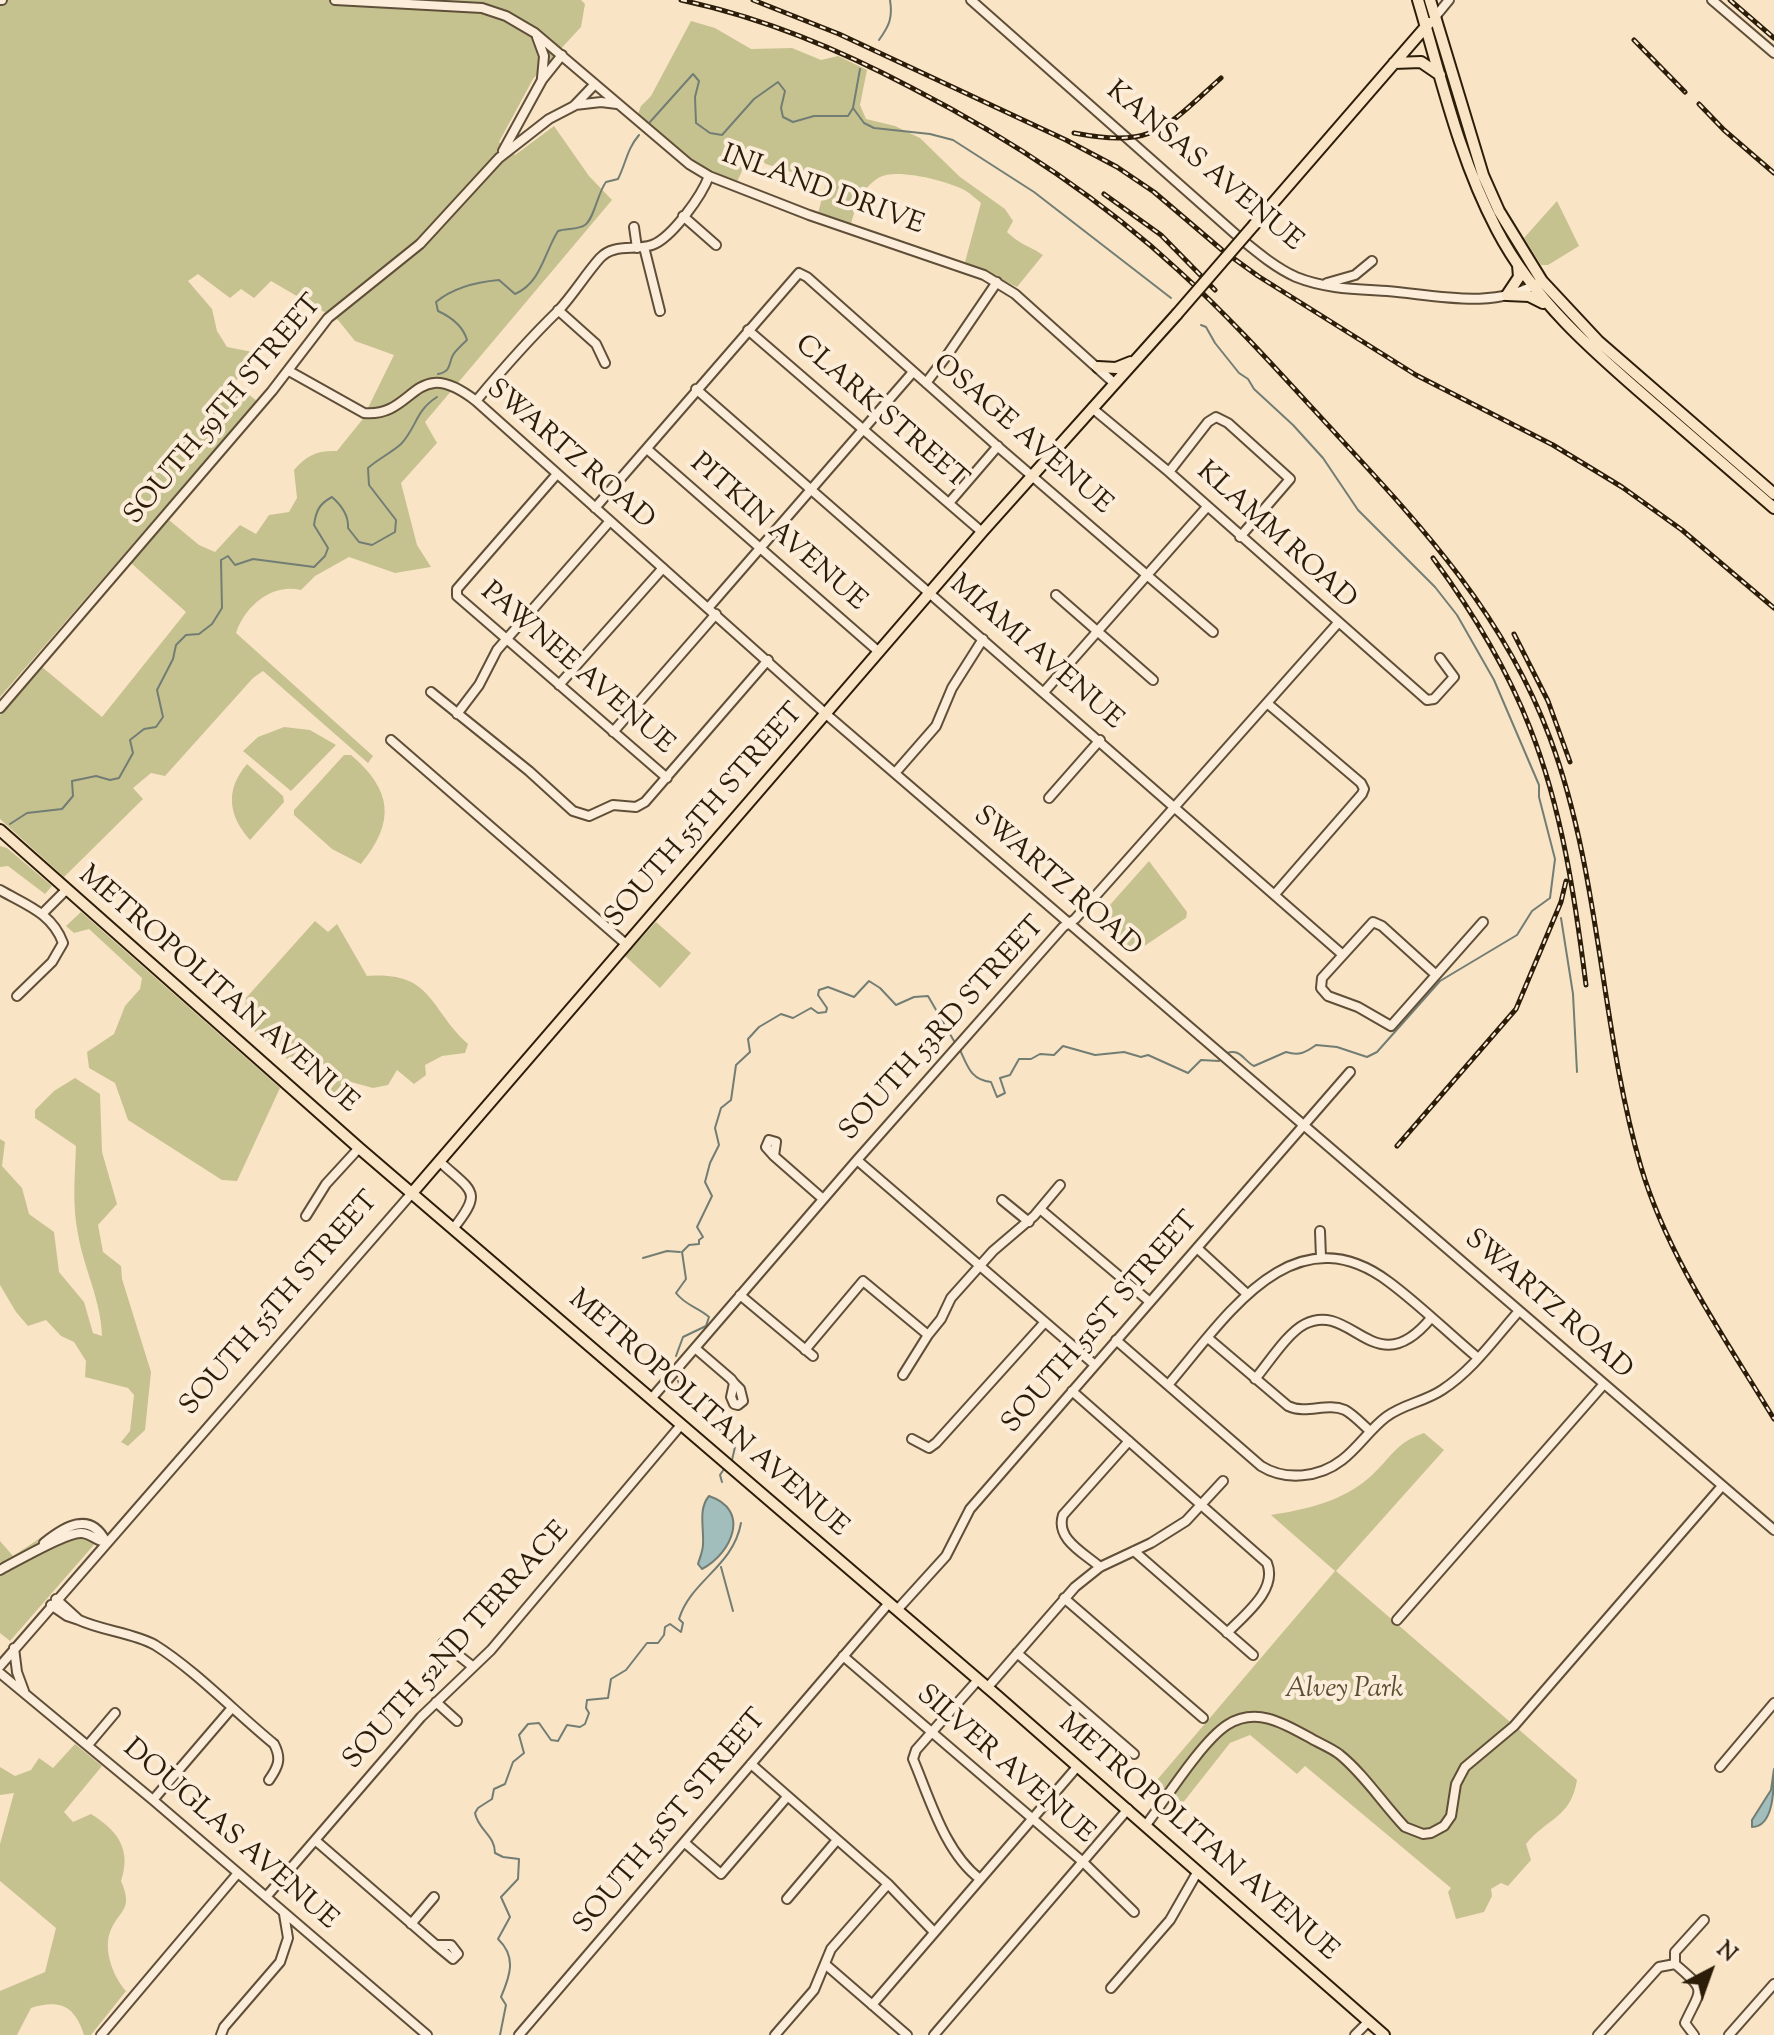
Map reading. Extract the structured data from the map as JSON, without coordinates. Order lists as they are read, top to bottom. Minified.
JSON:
{"streets":{"main road":["SOUTH 55TH STREET","METROPOLITAN AVENUE"],"street":["KANSAS AVENUE","INLAND DRIVE","SOUTH 59TH STREET","CLARK STREET","OSAGE AVENUE","SWARTZ ROAD","PITKIN AVENUE","KLAMM ROAD","MIAMI AVENUE","PAWNEE AVENUE","SOUTH 53RD STREET","SOUTH 51ST STREET","SOUTH 52ND TERRACE","SILVER AVENUE","DOUGLAS AVENUE"]},"crossings":[["INLAND DRIVE","SOUTH 59TH STREET"],["INLAND DRIVE","SOUTH 55TH STREET"],["SOUTH 59TH STREET","SWARTZ ROAD"],["CLARK STREET","OSAGE AVENUE"],["CLARK STREET","SOUTH 55TH STREET"],["OSAGE AVENUE","SOUTH 55TH STREET"],["SWARTZ ROAD","PAWNEE AVENUE"],["SWARTZ ROAD","SOUTH 55TH STREET"],["SWARTZ ROAD","SOUTH 53RD STREET"],["SWARTZ ROAD","SOUTH 51ST STREET"],["PITKIN AVENUE","SOUTH 55TH STREET"],["KLAMM ROAD","SOUTH 55TH STREET"],["KLAMM ROAD","SOUTH 53RD STREET"],["MIAMI AVENUE","SOUTH 55TH STREET"],["MIAMI AVENUE","SOUTH 53RD STREET"],["SOUTH 55TH STREET","METROPOLITAN AVENUE"],["METROPOLITAN AVENUE","SOUTH 53RD STREET"],["METROPOLITAN AVENUE","SOUTH 51ST STREET"],["METROPOLITAN AVENUE","SOUTH 52ND TERRACE"],["SOUTH 51ST STREET","SILVER AVENUE"],["SOUTH 52ND TERRACE","DOUGLAS AVENUE"]],"parks":["Alvey Park"],"north":"top right"}
